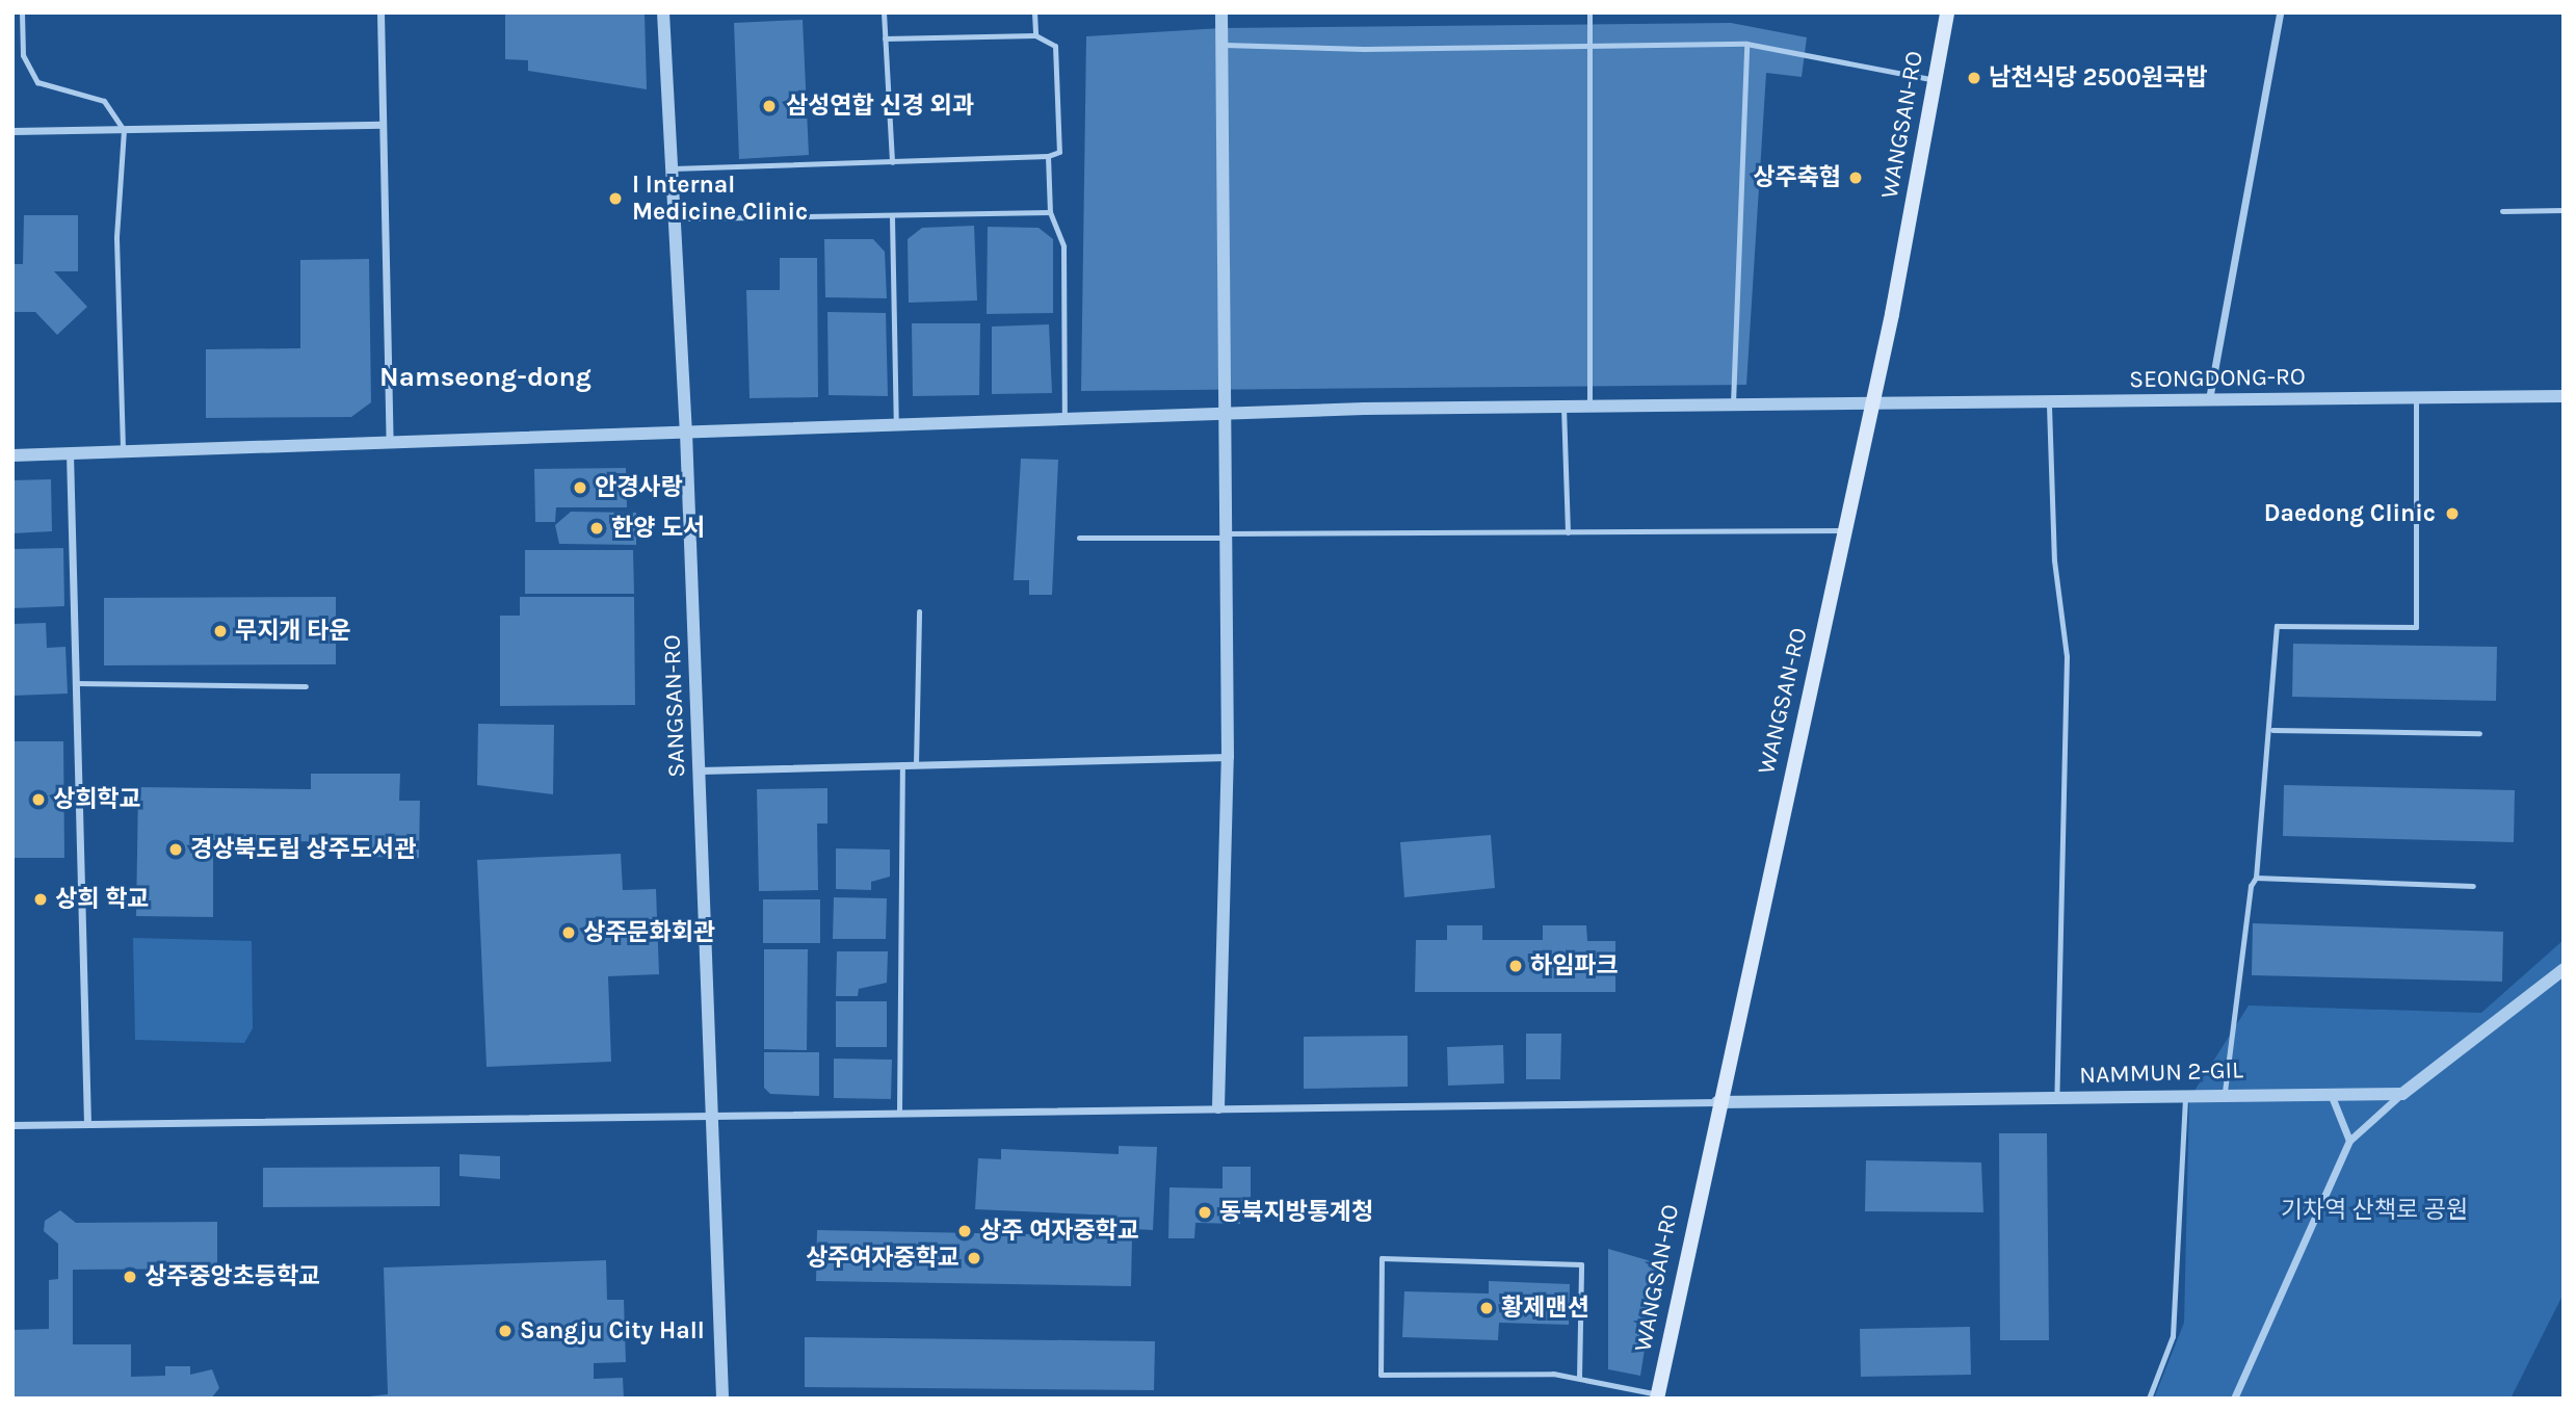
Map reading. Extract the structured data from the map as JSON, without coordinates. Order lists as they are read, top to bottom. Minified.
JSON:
{"streets":{"main road":["WANGSAN-RO"],"street":["SEONGDONG-RO","SANGSAN-RO","NAMMUN 2-GIL"]},"crossings":[["WANGSAN-RO","SEONGDONG-RO"],["WANGSAN-RO","NAMMUN 2-GIL"],["SEONGDONG-RO","SANGSAN-RO"]],"districts":["Namseong-dong"],"parks":["기차역 산책로 공원"],"places":["남천식당 2500원국밥","삼성연합 신경 외과","상주축협","I Internal Medicine Clinic","안경사랑","Daedong Clinic","한양 도서","무지개 타운","상희학교","경상북도립 상주도서관","상희 학교","상주문화회관","하임파크","동북지방통계청","상주 여자중학교","상주여자중학교","상주중앙초등학교","황제맨션","Sangju City Hall"]}
